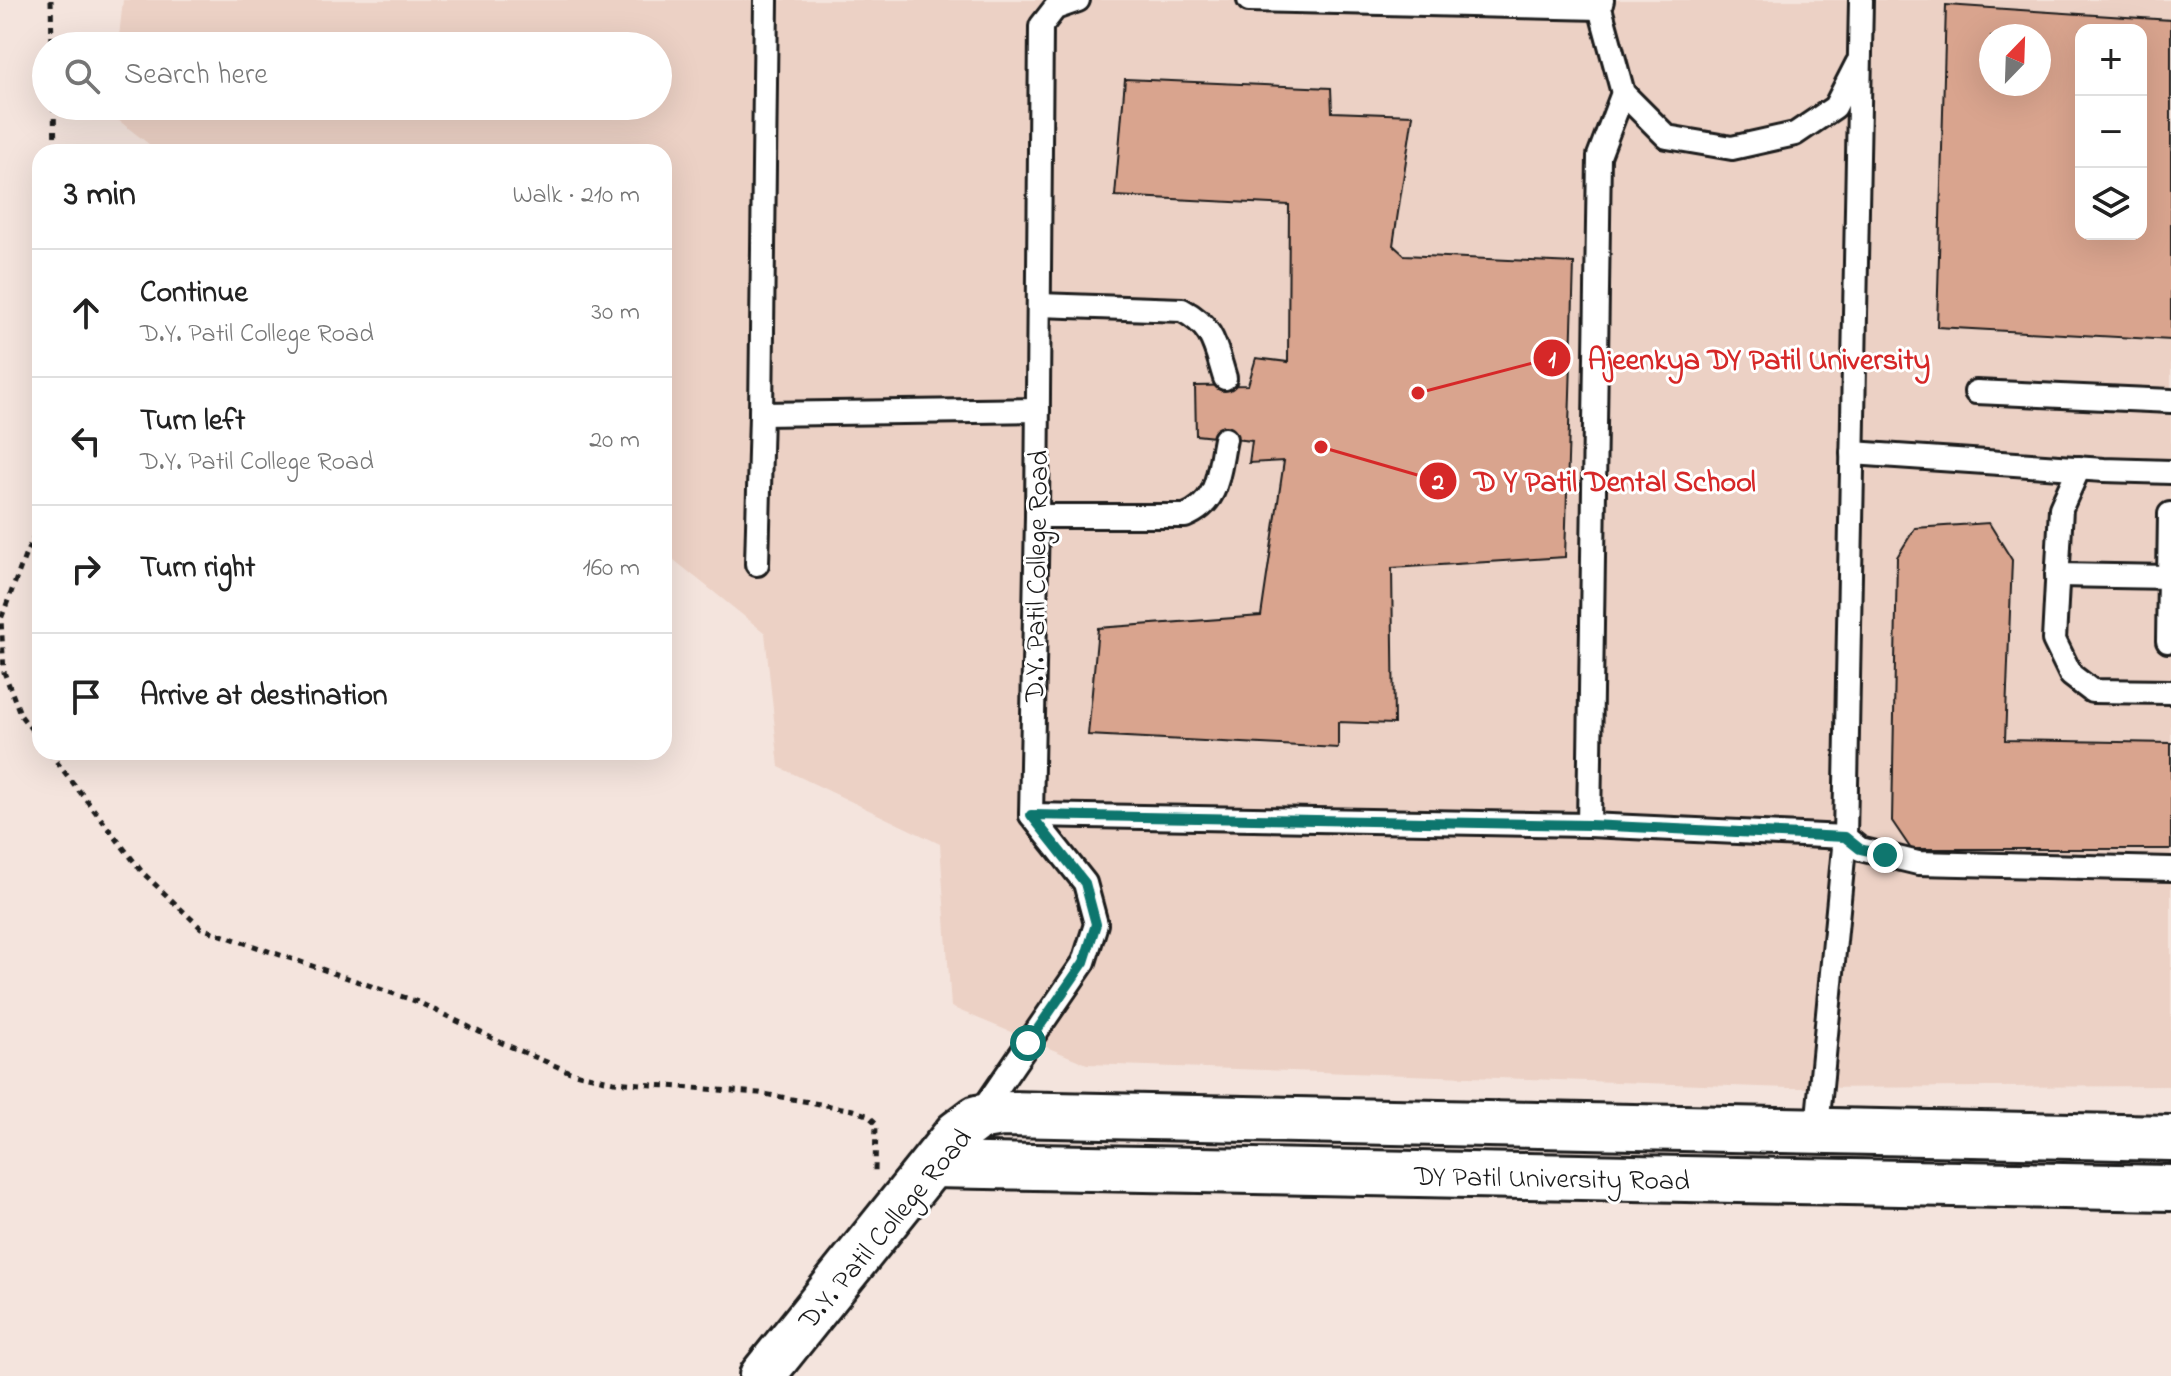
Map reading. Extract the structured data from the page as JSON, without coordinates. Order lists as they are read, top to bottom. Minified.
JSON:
{"streets":{"street":["D.Y. Patil College Road","DY Patil University Road"]},"crossings":[["D.Y. Patil College Road","DY Patil University Road"]],"places":["Ajeenkya DY Patil University","D Y Patil Dental School"],"north":"top right","page":{"map_buttons":["+","−"],"search":"Search here","heading":["3 min","Walk · 210 m"],"list":[["Continue","D.Y. Patil College Road","30 m"],["Turn left","D.Y. Patil College Road","20 m"],["Turn right","160 m"],"Arrive at destination"]}}
